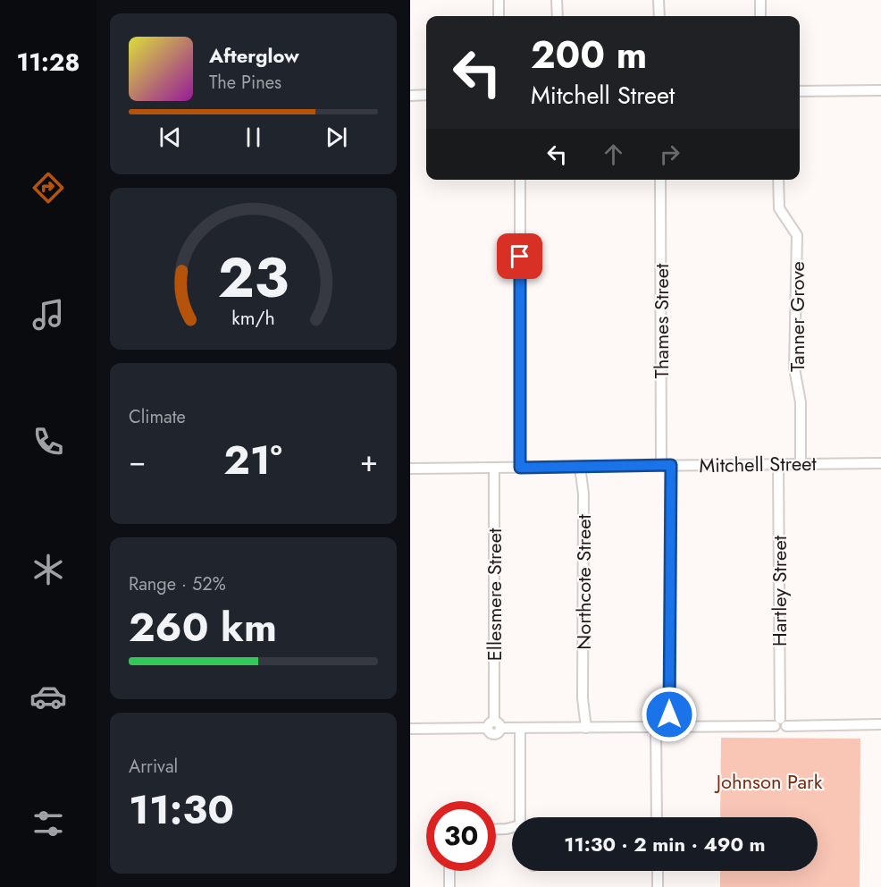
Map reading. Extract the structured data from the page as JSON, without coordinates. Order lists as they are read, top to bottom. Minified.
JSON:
{"streets":{"street":["Tanner Grove","Thames Street","Mitchell Street","Northcote Street","Hartley Street","Ellesmere Street"]},"crossings":[["Tanner Grove","Mitchell Street"],["Thames Street","Mitchell Street"],["Mitchell Street","Northcote Street"],["Mitchell Street","Hartley Street"],["Mitchell Street","Ellesmere Street"]],"parks":["Johnson Park"],"page":{"tabs":"11:28","turn":["200 m","Mitchell Street"],"song":["Afterglow","The Pines"],"tile":["Climate",["Range · 52%","260 km"],["Arrival","11:30"]],"heat":["−","21°","+"],"limit":"30","trip":"11:30 · 2 min · 490 m","gauge":["23","km/h"]}}
